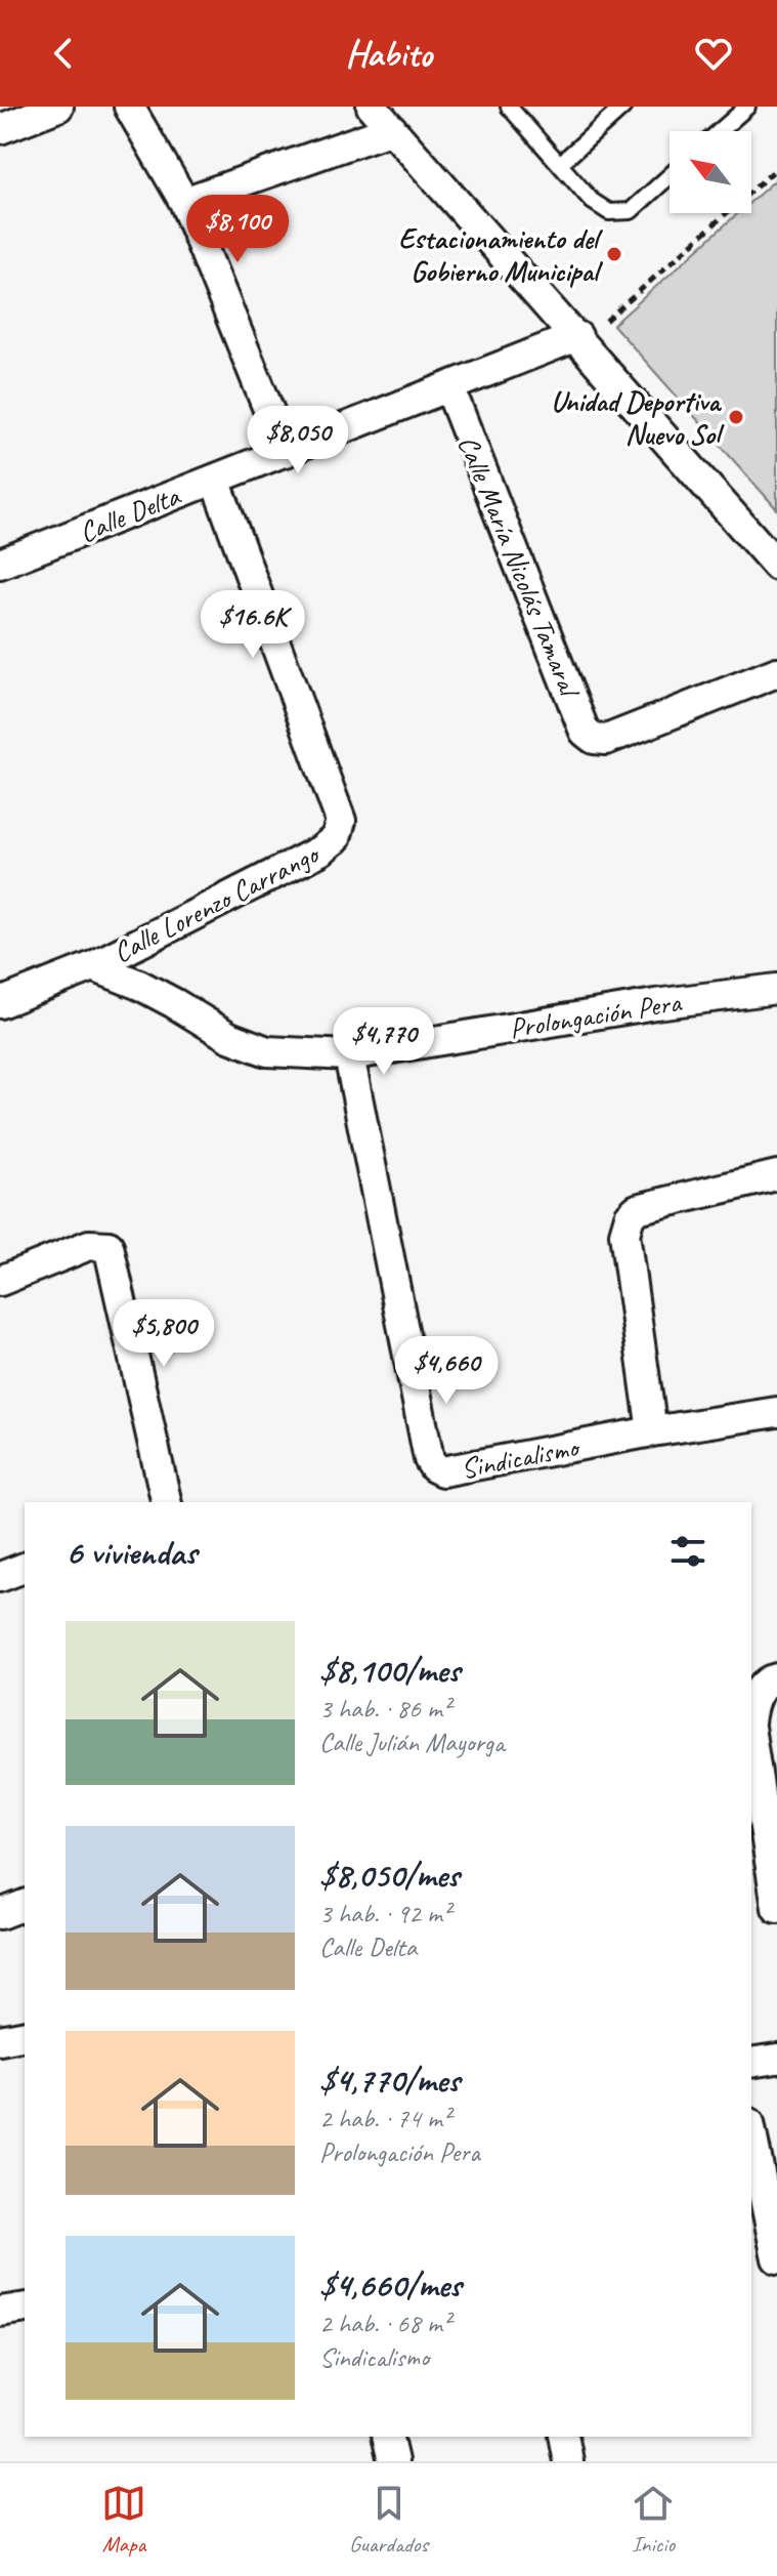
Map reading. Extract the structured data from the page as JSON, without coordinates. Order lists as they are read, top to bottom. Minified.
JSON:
{"streets":{"street":["Calle Delta","Calle María Nicolás Tamaral","Calle Lorenzo Carrango","Prolongación Pera","Sindicalismo"]},"crossings":[["Calle Delta","Calle María Nicolás Tamaral"],["Calle Delta","Calle Lorenzo Carrango"],["Calle Lorenzo Carrango","Prolongación Pera"],["Prolongación Pera","Sindicalismo"]],"places":["Estacionamiento del Gobierno Municipal","Unidad Deportiva Nuevo Sol"],"north":"top left","page":{"header":"Habito","price":["$8,100","$8,050","$16.6K","$4,770","$5,800","$4,660"],"heading":"6 viviendas","list":[{"name":"$8,100/mes","note":"3 hab. · 86 m² · Calle Julián Mayorga"},{"name":"$8,050/mes","note":"3 hab. · 92 m² · Calle Delta"},{"name":"$4,770/mes","note":"2 hab. · 74 m² · Prolongación Pera"},{"name":"$4,660/mes","note":"2 hab. · 68 m² · Sindicalismo"}],"tabs":["Mapa","Guardados","Inicio"]}}
